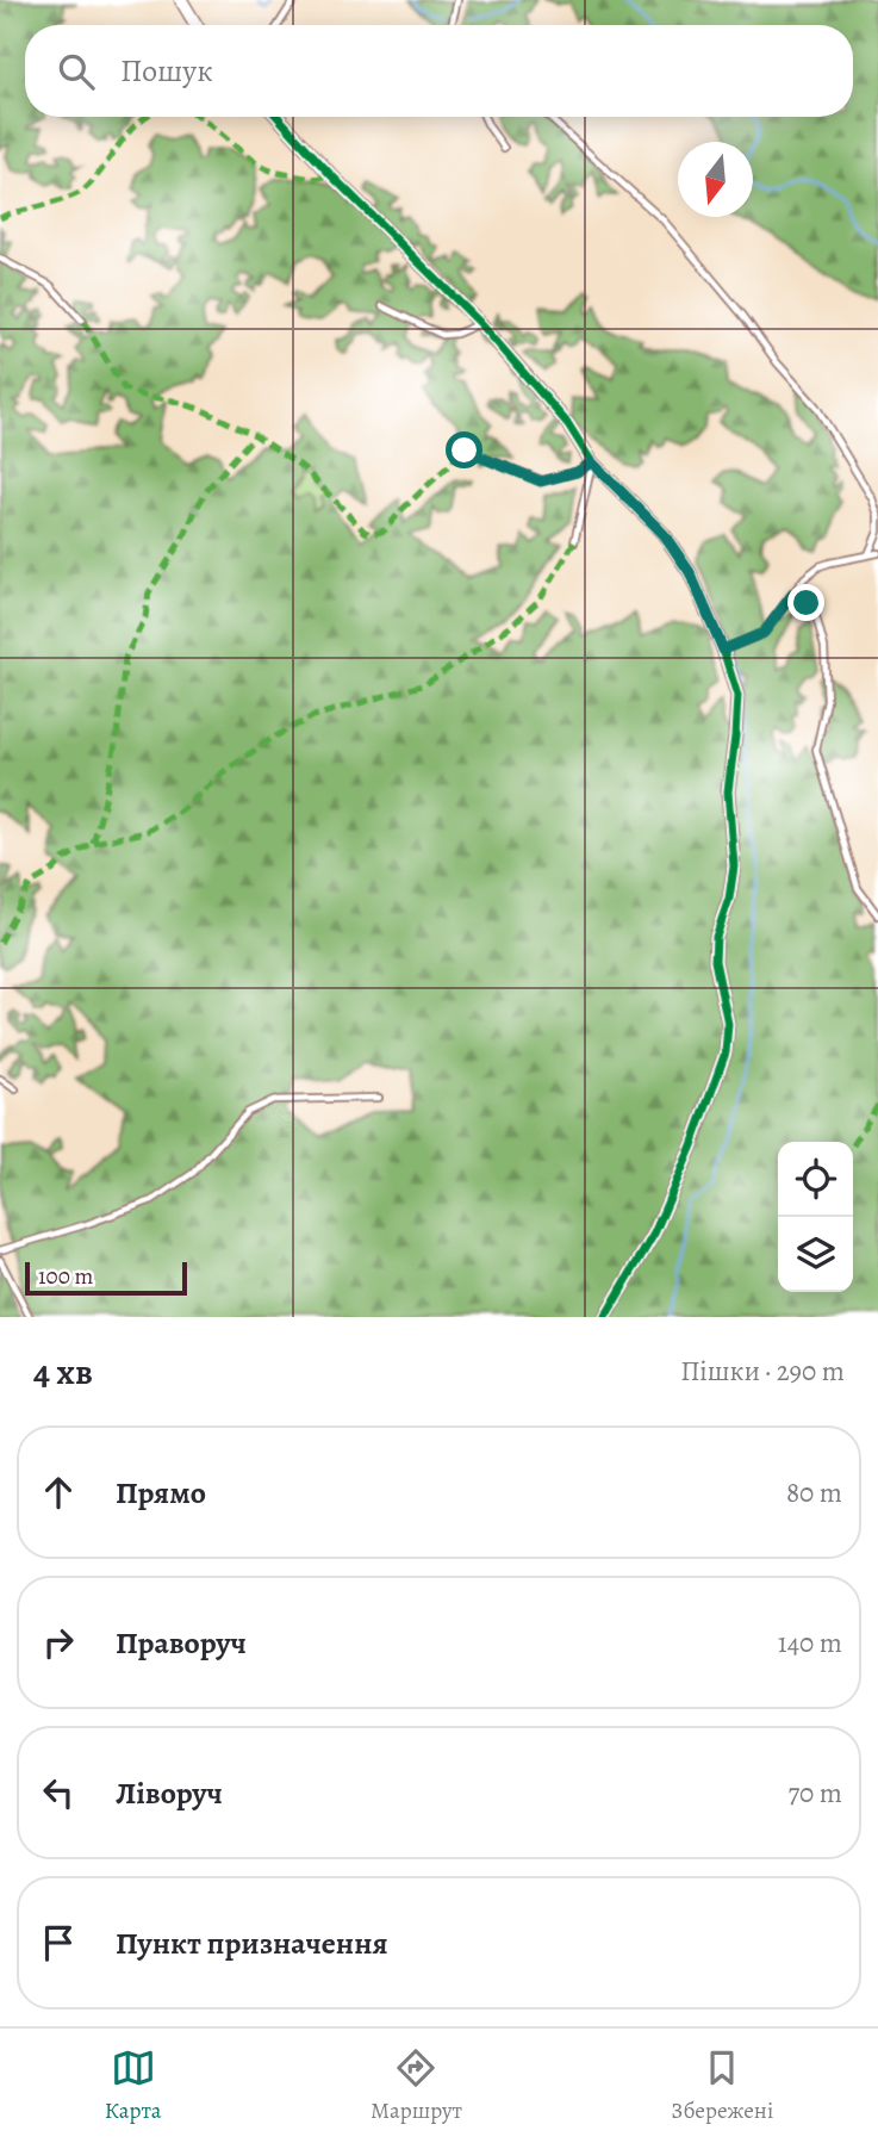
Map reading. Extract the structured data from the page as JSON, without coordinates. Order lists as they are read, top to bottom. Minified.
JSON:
{"scale_bar":"100 m","north":"bottom","page":{"search":"Пошук","scale":"100 m","heading":["4 хв","Пішки · 290 m"],"list":[["Прямо","80 m"],["Праворуч","140 m"],["Ліворуч","70 m"],"Пункт призначення"],"nav":["Карта","Маршрут","Збережені"]}}
